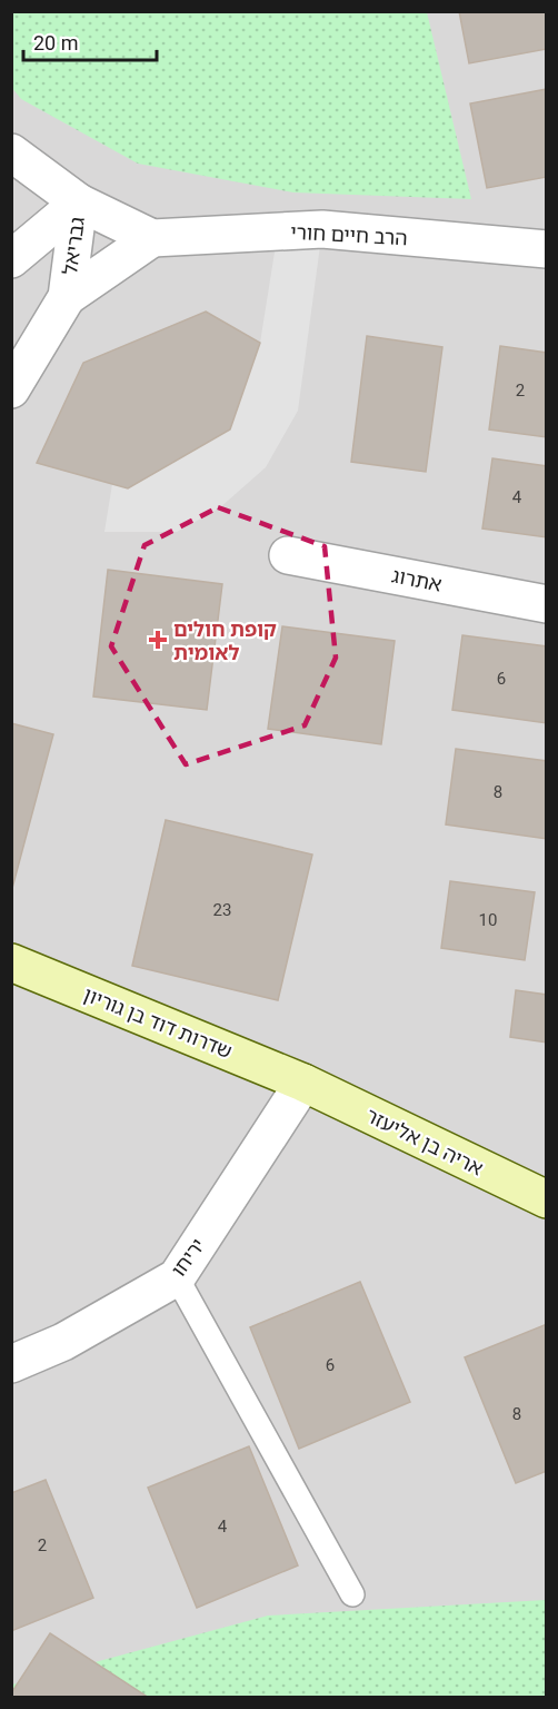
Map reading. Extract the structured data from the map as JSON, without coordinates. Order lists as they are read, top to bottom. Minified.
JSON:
{"streets":{"street":["הרב חיים חורי","גבריאל","אתרוג","שדרות דוד בן גוריון","אריה בן אליעזר","יריחו"]},"crossings":[["הרב חיים חורי","גבריאל"],["שדרות דוד בן גוריון","אריה בן אליעזר"],["שדרות דוד בן גוריון","יריחו"],["אריה בן אליעזר","יריחו"]],"places":{"health":["קופת חולים לאומית"]},"house_numbers":["2","4","6","8","23","10","6","8","4","2"],"scale_bar":"20 m"}
